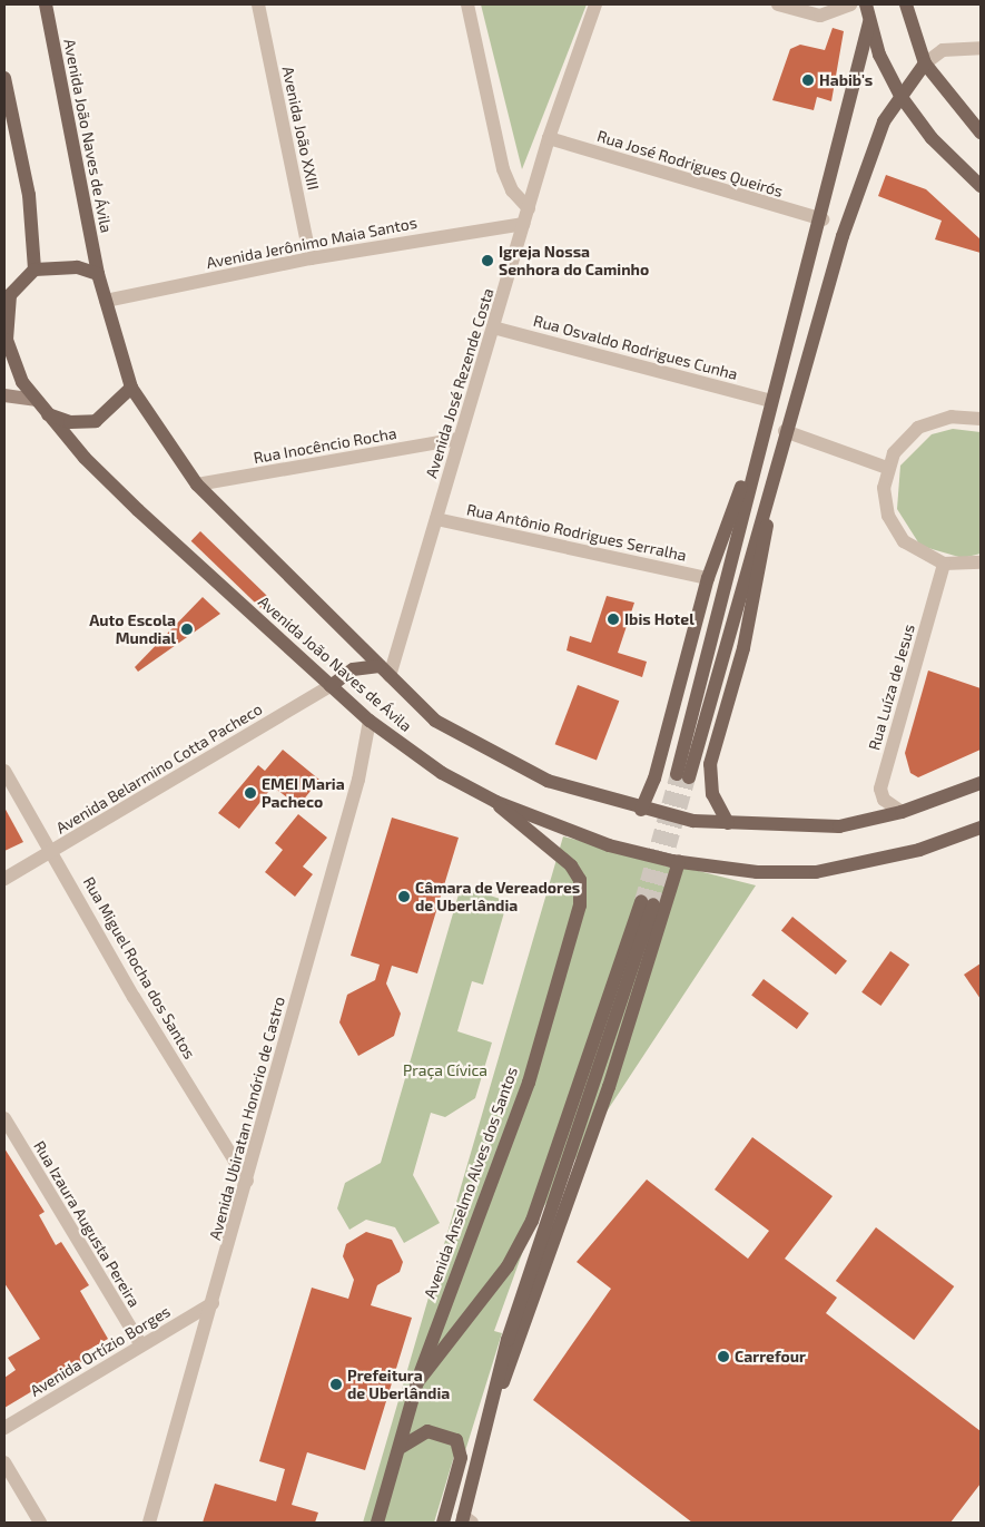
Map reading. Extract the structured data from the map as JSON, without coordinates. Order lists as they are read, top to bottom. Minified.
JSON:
{"streets":{"main road":["Avenida João Naves de Ávila","Avenida Anselmo Alves dos Santos"],"street":["Avenida João XXIII","Rua José Rodrigues Queirós","Avenida Jerônimo Maia Santos","Rua Osvaldo Rodrigues Cunha","Avenida José Rezende Costa","Rua Inocêncio Rocha","Rua Antônio Rodrigues Serralha","Rua Luíza de Jesus","Avenida Belarmino Cotta Pacheco","Rua Miguel Rocha dos Santos","Avenida Ubiratan Honório de Castro","Rua Izaura Augusta Pereira","Avenida Ortízio Borges"]},"crossings":[["Avenida João XXIII","Avenida Jerônimo Maia Santos"],["Avenida João Naves de Ávila","Avenida Jerônimo Maia Santos"],["Avenida João Naves de Ávila","Avenida José Rezende Costa"],["Avenida João Naves de Ávila","Rua Inocêncio Rocha"],["Avenida João Naves de Ávila","Rua Luíza de Jesus"],["Avenida João Naves de Ávila","Avenida Belarmino Cotta Pacheco"],["Avenida João Naves de Ávila","Avenida Ubiratan Honório de Castro"],["Avenida João Naves de Ávila","Avenida Anselmo Alves dos Santos"],["Rua José Rodrigues Queirós","Avenida José Rezende Costa"],["Avenida Jerônimo Maia Santos","Avenida José Rezende Costa"],["Rua Osvaldo Rodrigues Cunha","Avenida José Rezende Costa"],["Avenida José Rezende Costa","Rua Inocêncio Rocha"],["Avenida José Rezende Costa","Rua Antônio Rodrigues Serralha"],["Avenida Belarmino Cotta Pacheco","Rua Miguel Rocha dos Santos"],["Rua Miguel Rocha dos Santos","Avenida Ubiratan Honório de Castro"],["Avenida Ubiratan Honório de Castro","Avenida Ortízio Borges"],["Rua Izaura Augusta Pereira","Avenida Ortízio Borges"]],"parks":["Praça Cívica"],"places":["Habib's","Igreja Nossa Senhora do Caminho","Ibis Hotel","Auto Escola Mundial","EMEI Maria Pacheco","Câmara de Vereadores de Uberlândia","Carrefour","Prefeitura de Uberlândia"]}
